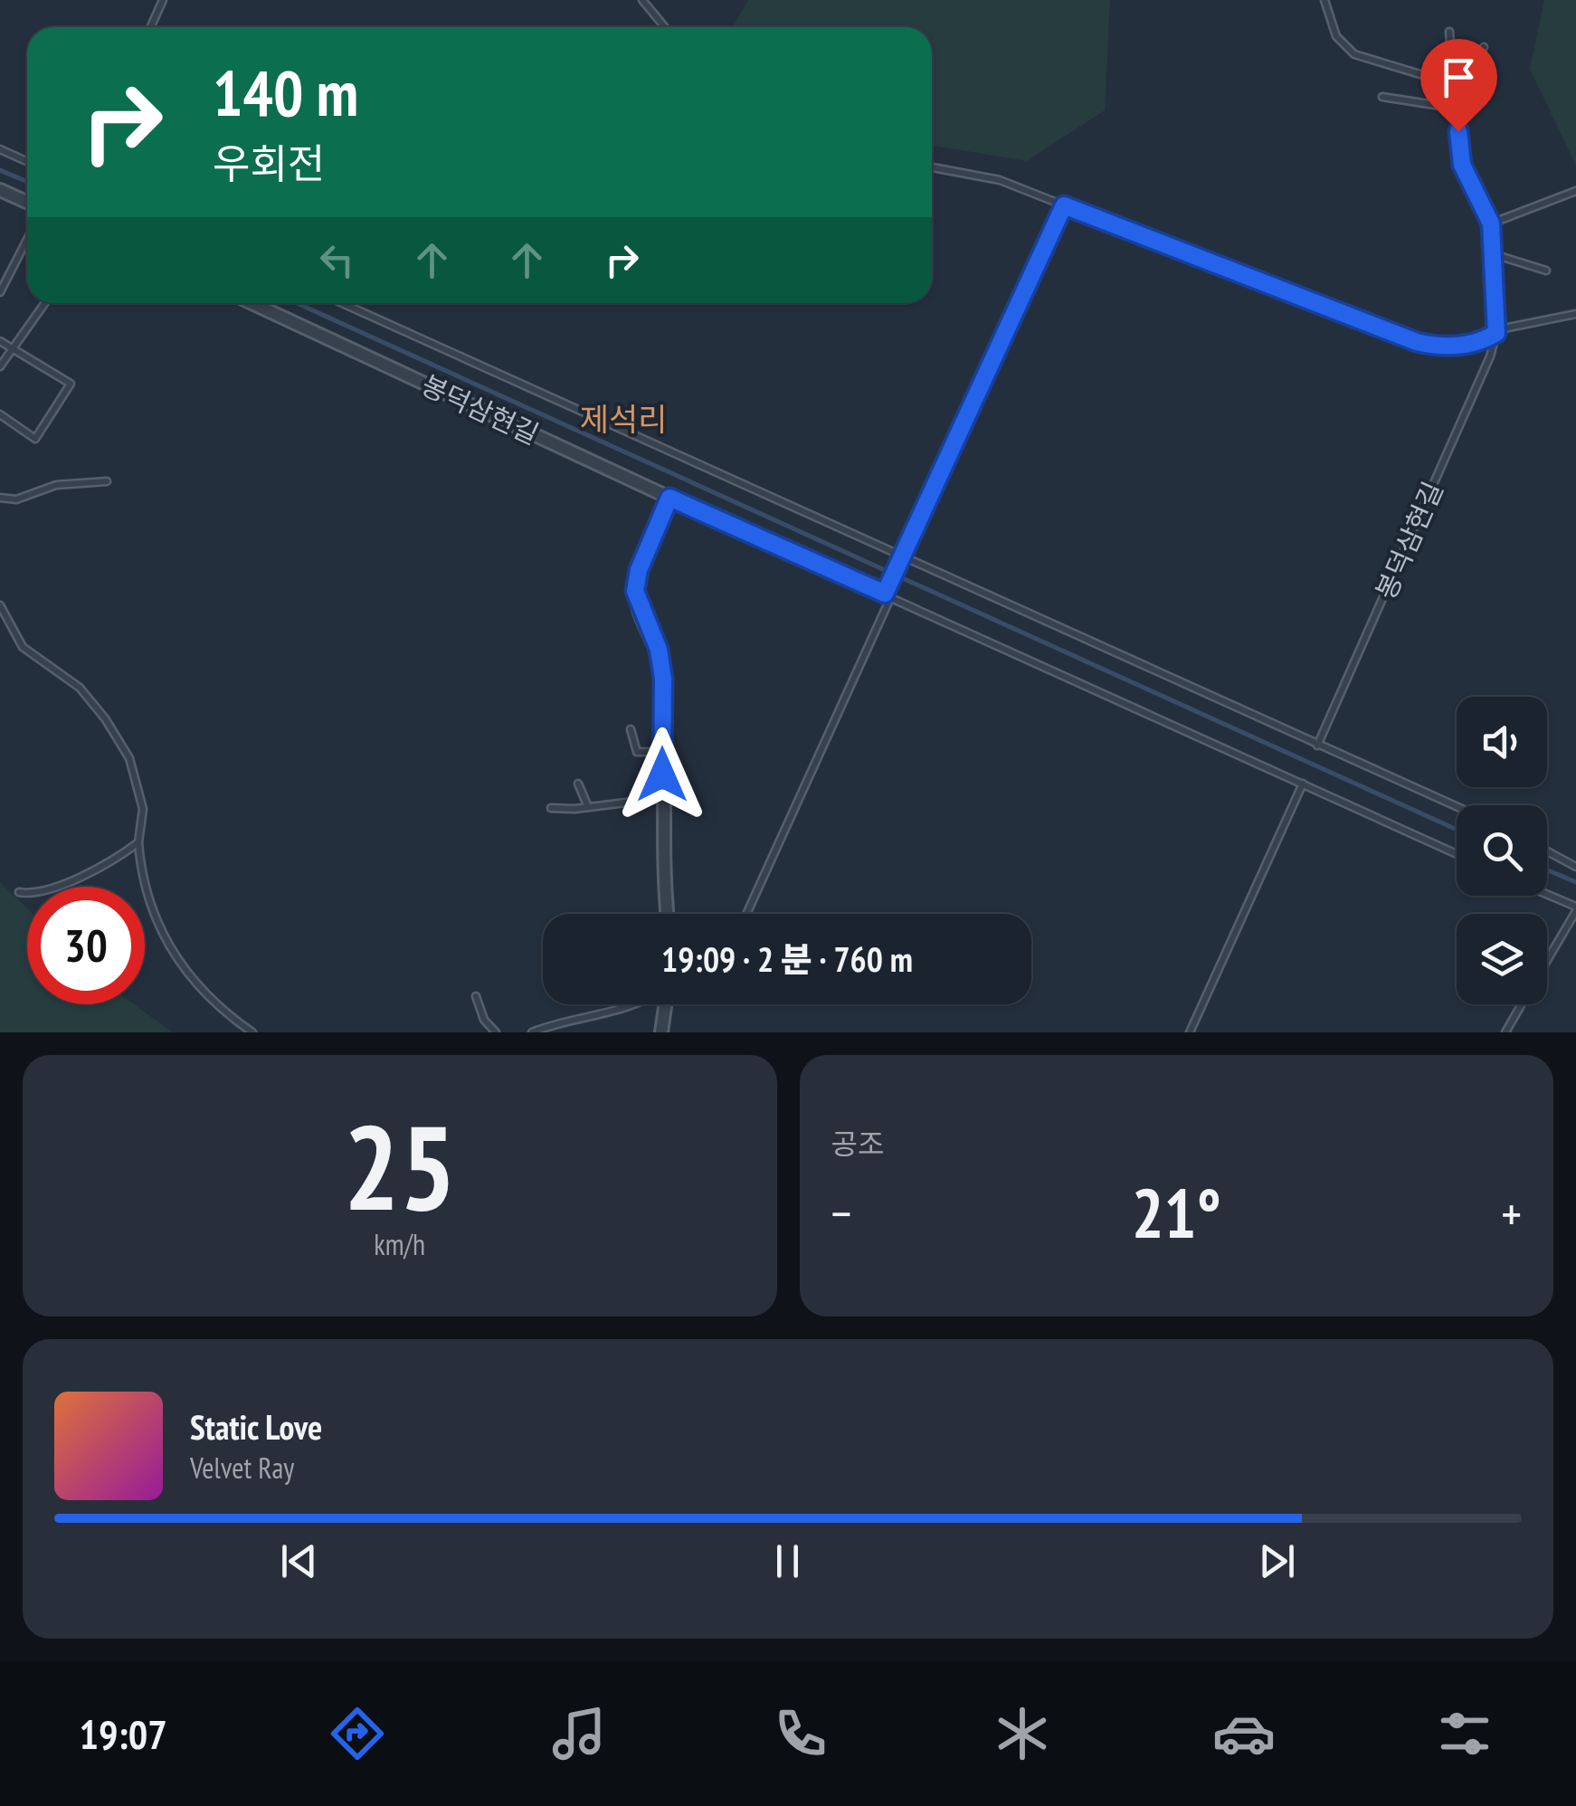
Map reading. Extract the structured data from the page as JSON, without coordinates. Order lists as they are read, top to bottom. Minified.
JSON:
{"streets":{"street":["봉덕삼현길"]},"districts":["제석리"],"page":{"turn":["140 m","우회전"],"limit":"30","trip":"19:09 · 2 분 · 760 m","tile":[["25","km/h"],"공조"],"heat":["−","21°","+"],"song":["Static Love","Velvet Ray"],"tabs":"19:07"}}
